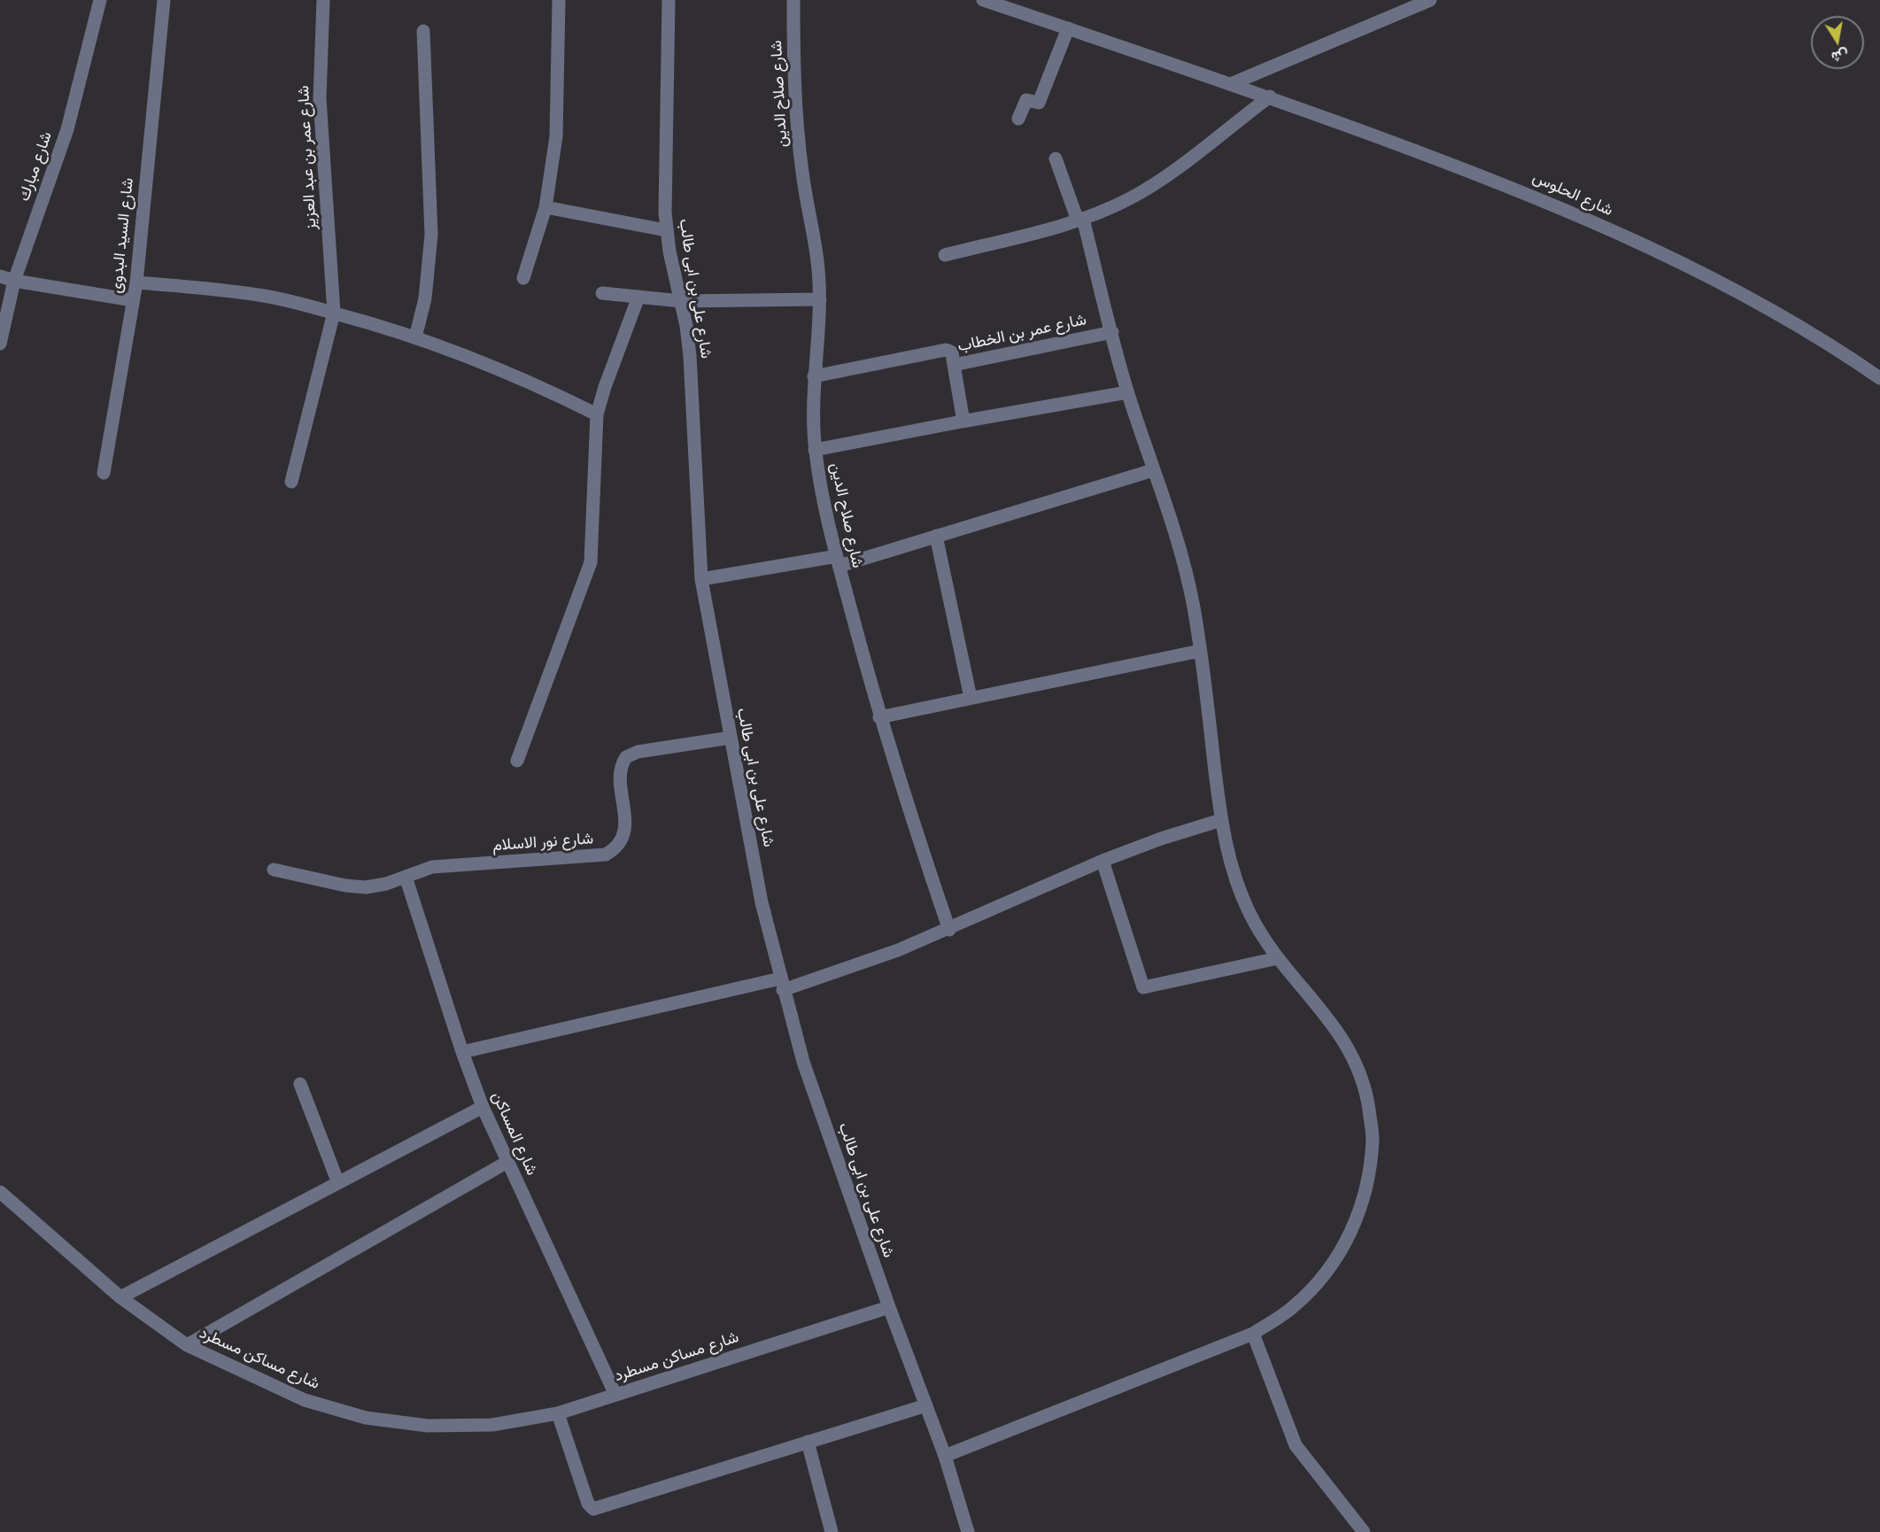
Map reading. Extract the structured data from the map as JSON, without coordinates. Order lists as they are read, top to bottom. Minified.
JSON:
{"streets":{"street":["شارع صلاح الدين","شارع عمر بن عبد العزيز","شارع مبارك","شارع الحلوس","شارع السيد البدوى","شارع على بن ابى طالب","شارع عمر بن الخطاب","شارع نور الاسلام","شارع المساكن","شارع مساكن مسطرد"]},"crossings":[["شارع على بن ابى طالب","شارع نور الاسلام"],["شارع على بن ابى طالب","شارع مساكن مسطرد"],["شارع نور الاسلام","شارع المساكن"],["شارع المساكن","شارع مساكن مسطرد"]],"north":"bottom"}
